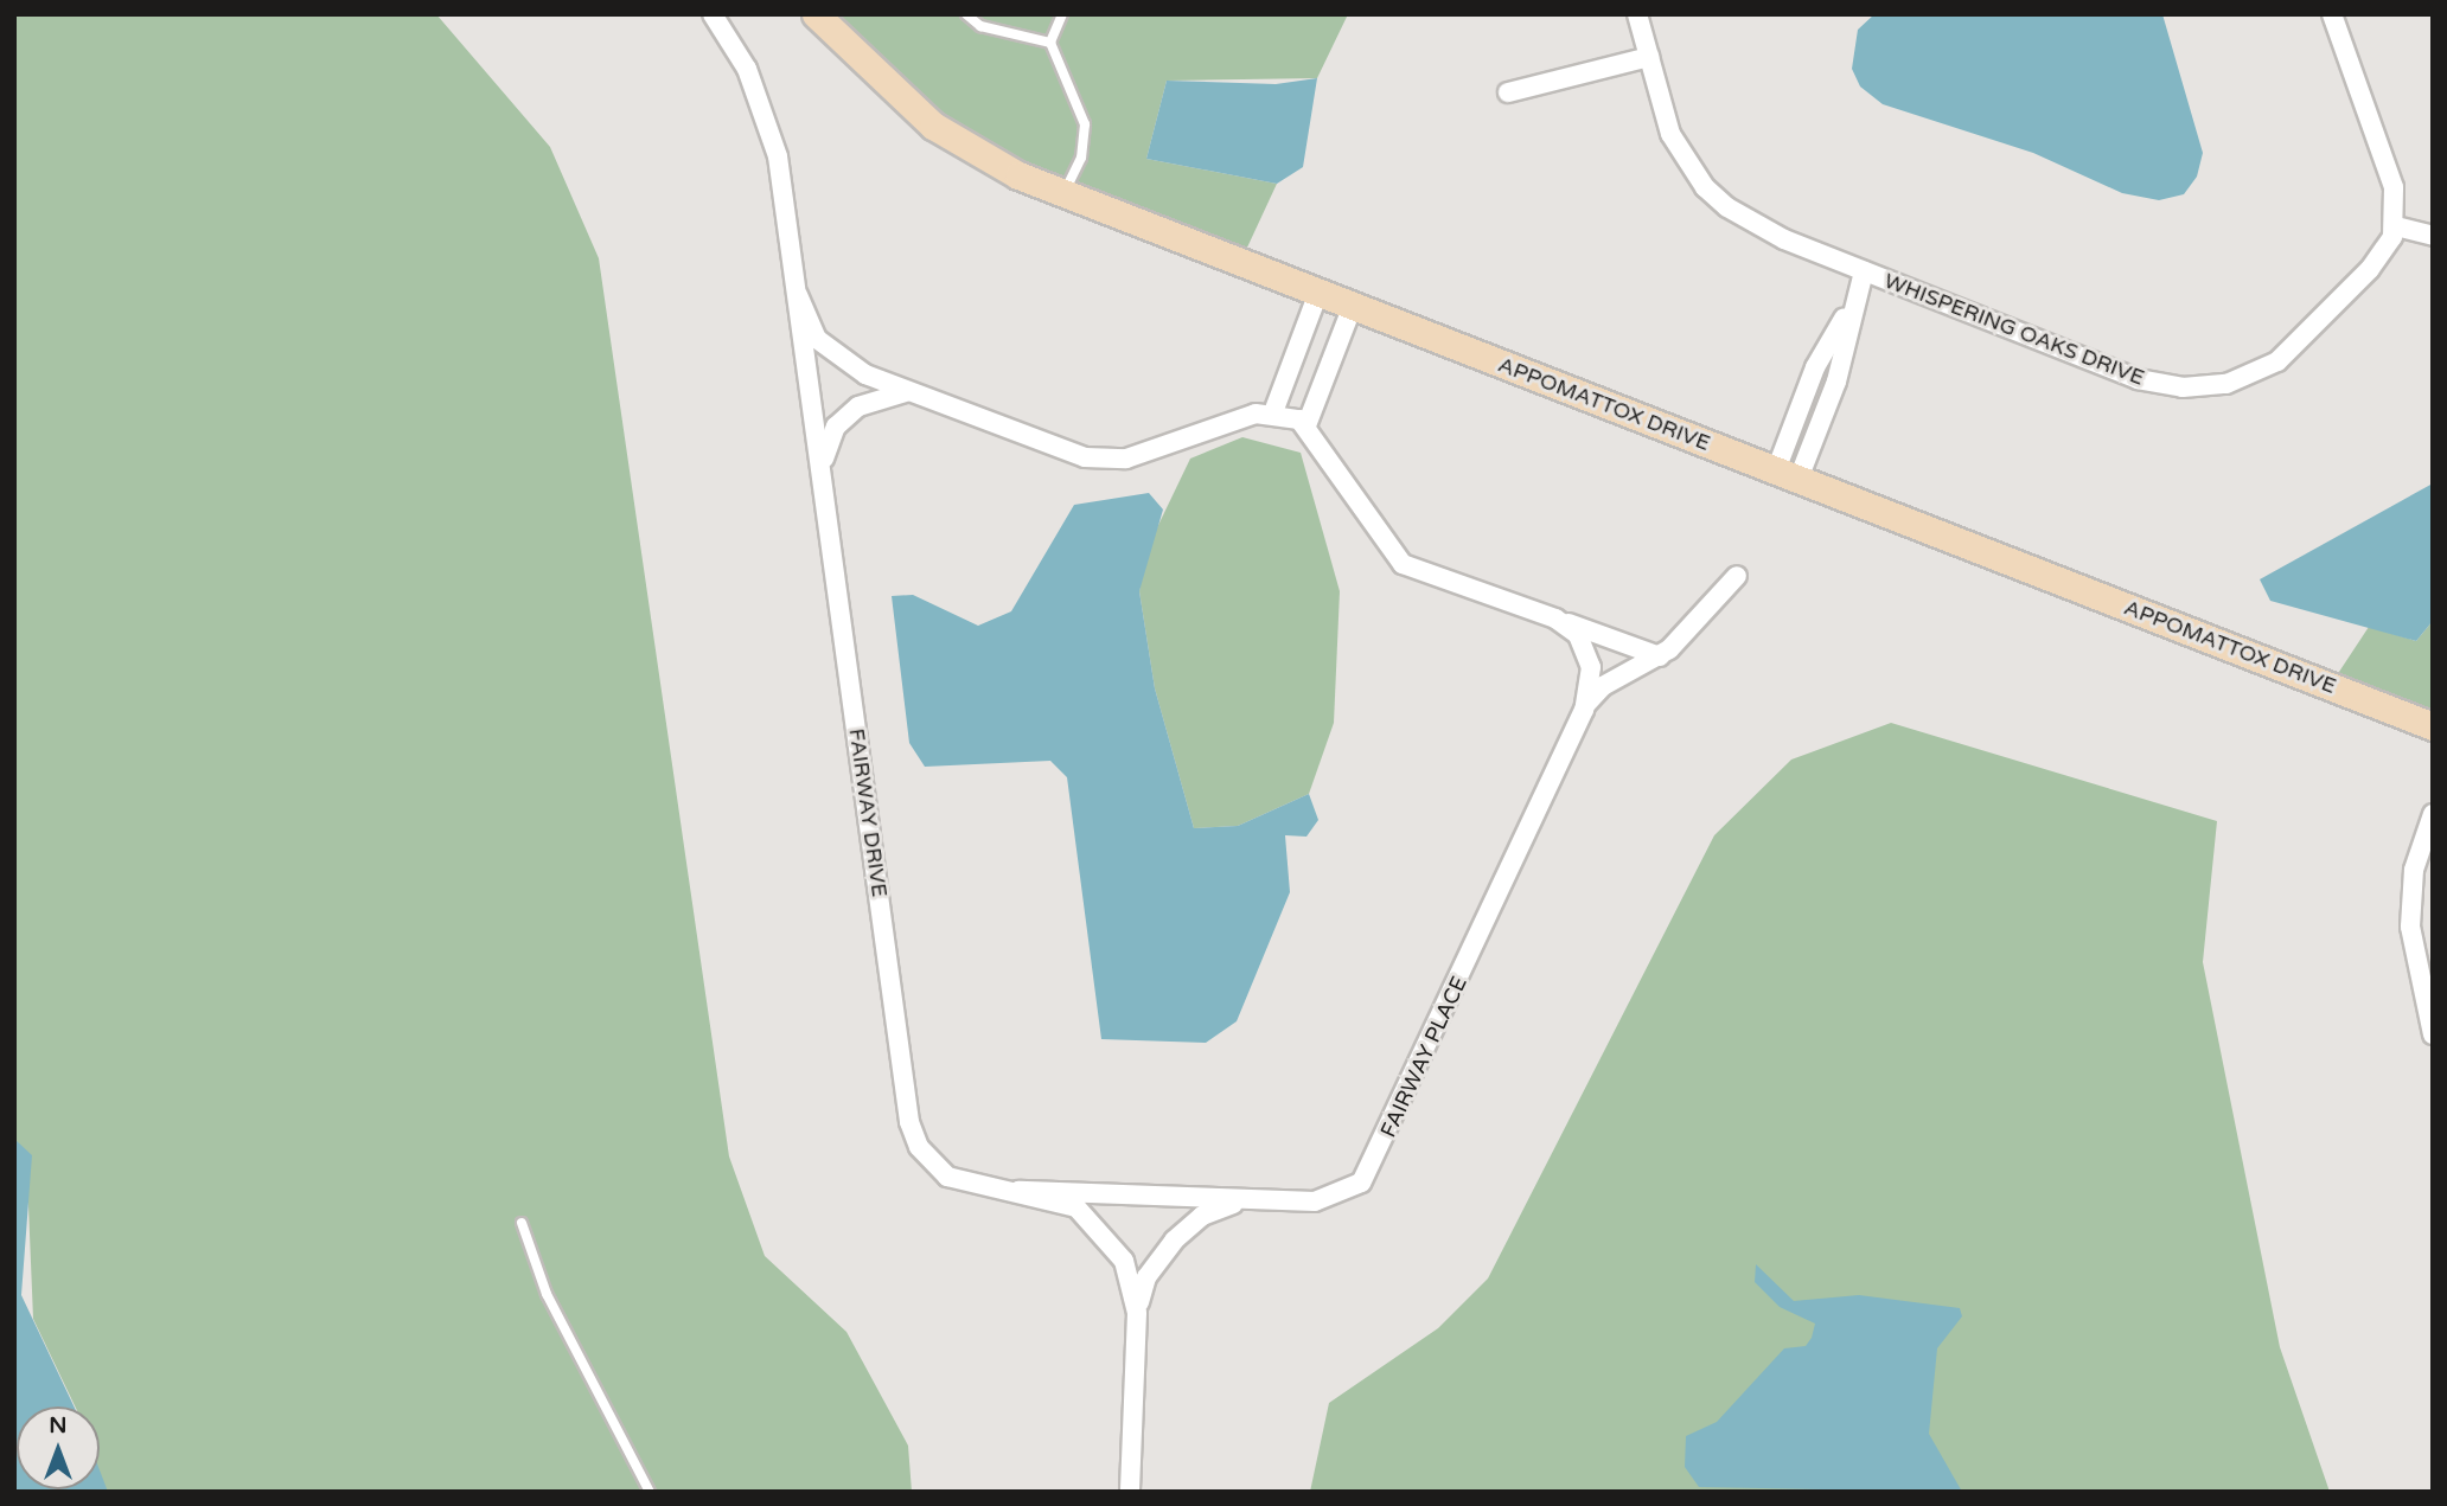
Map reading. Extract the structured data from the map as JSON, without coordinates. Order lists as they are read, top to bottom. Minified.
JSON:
{"streets":{"street":["WHISPERING OAKS DRIVE","APPOMATTOX DRIVE","FAIRWAY DRIVE","FAIRWAY PLACE"]},"crossings":[["WHISPERING OAKS DRIVE","APPOMATTOX DRIVE"],["FAIRWAY DRIVE","FAIRWAY PLACE"]],"north":"top"}
